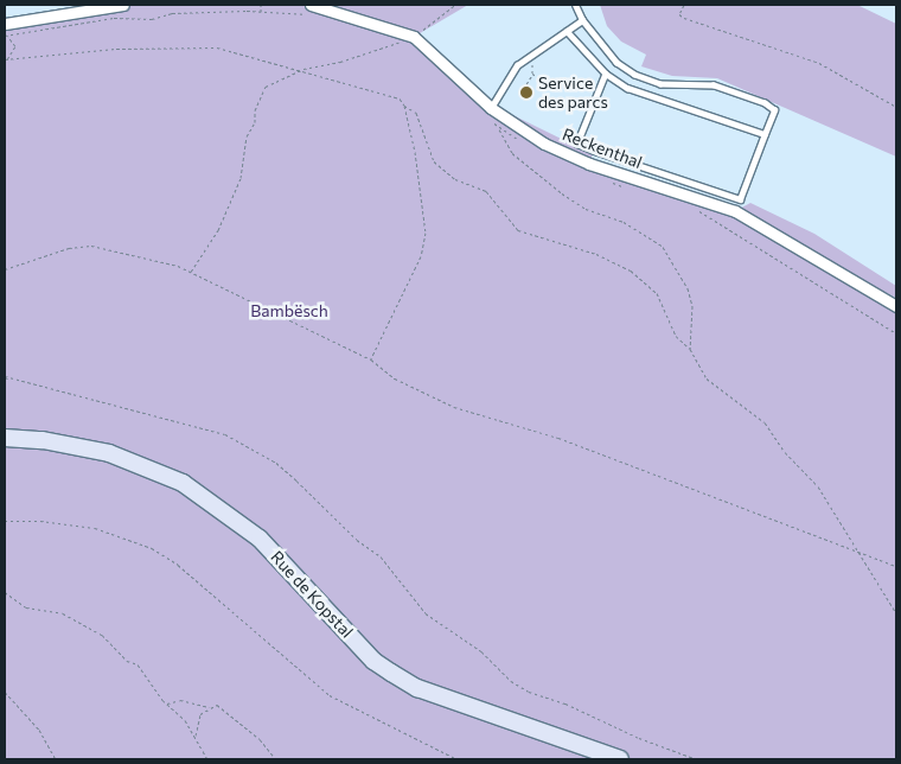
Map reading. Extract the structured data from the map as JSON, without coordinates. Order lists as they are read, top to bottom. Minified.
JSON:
{"streets":{"main road":["Rue de Kopstal"],"street":["Reckenthal"]},"parks":["Bambësch"],"places":["Service des parcs"]}
